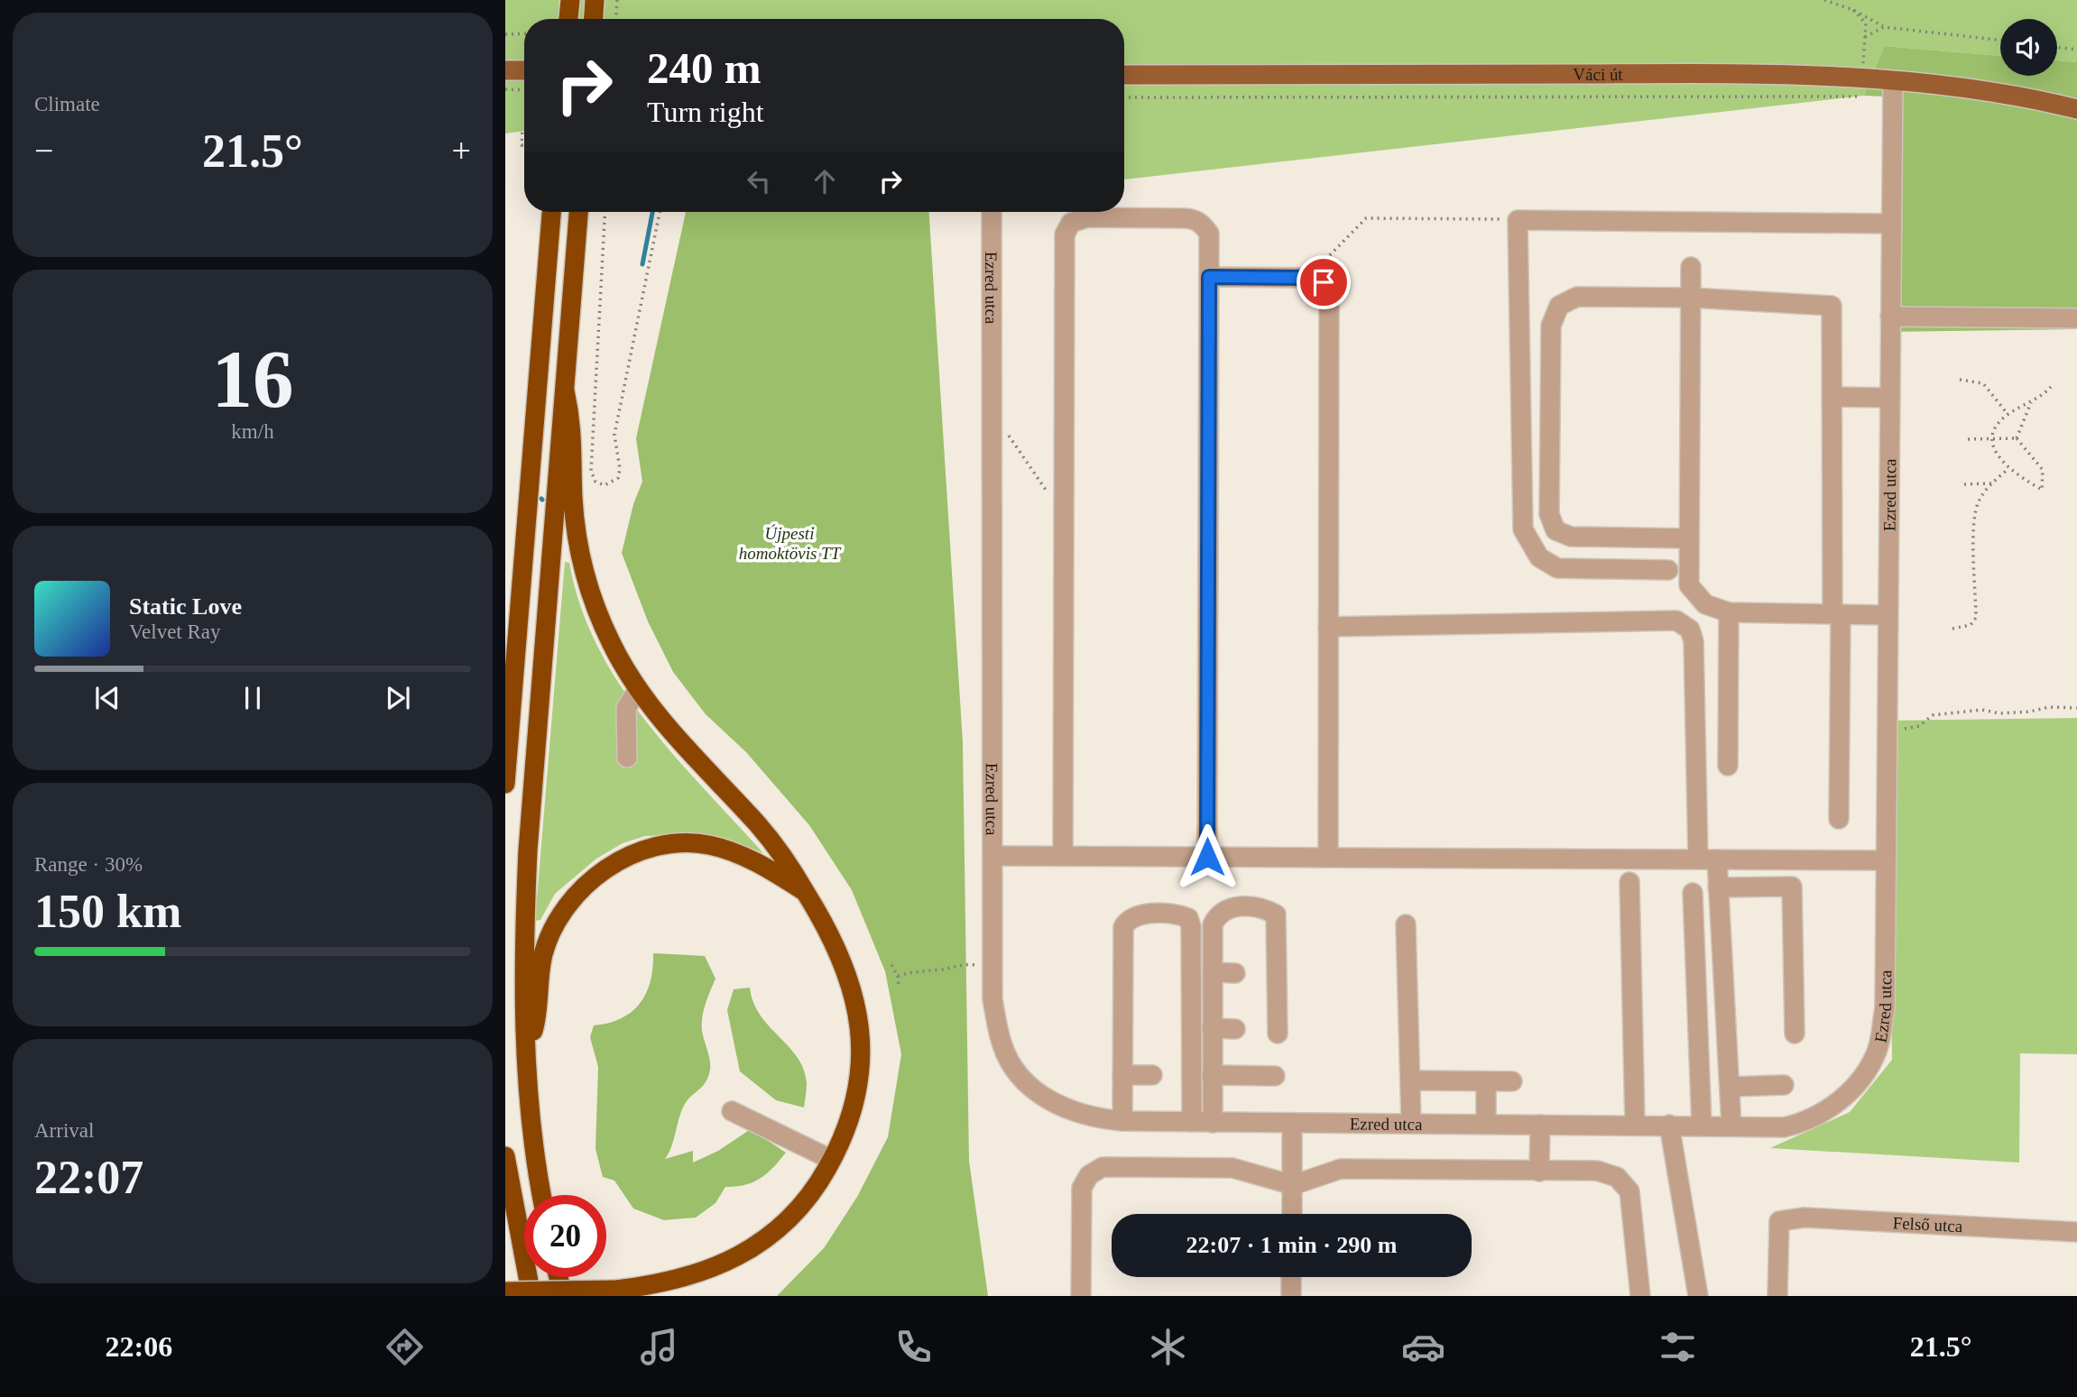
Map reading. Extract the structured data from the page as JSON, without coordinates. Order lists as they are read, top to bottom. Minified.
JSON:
{"streets":{"main road":["Váci út"],"street":["Ezred utca","Felső utca"]},"crossings":[["Váci út","Ezred utca"]],"parks":["Újpesti homoktövis TT"],"page":{"tile":["Climate",["16","km/h"],["Range · 30%","150 km"],["Arrival","22:07"]],"turn":["240 m","Turn right"],"heat":["−","21.5°","+"],"song":["Static Love","Velvet Ray"],"limit":"20","trip":"22:07 · 1 min · 290 m","tabs":["22:06","21.5°"]}}
